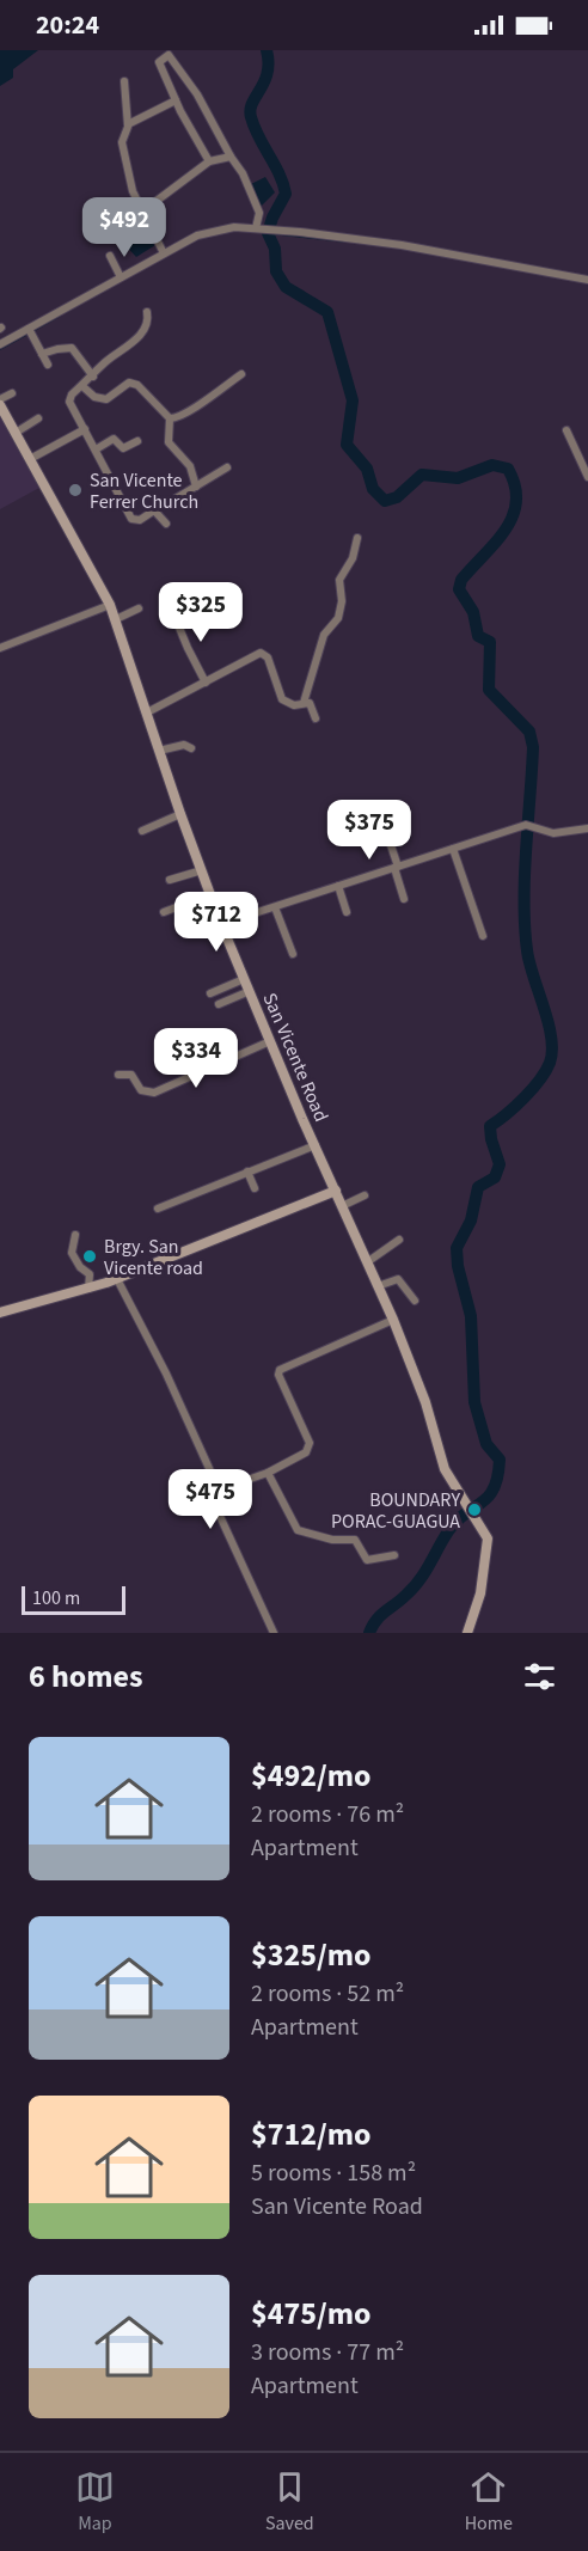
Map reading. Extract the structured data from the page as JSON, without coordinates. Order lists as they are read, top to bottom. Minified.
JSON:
{"streets":{"street":["San Vicente Road"]},"places":["San Vicente Ferrer Church","Brgy. San Vicente road","BOUNDARY PORAC-GUAGUA"],"scale_bar":"100 m","page":{"status":"20:24","price":["$492","$325","$375","$712","$334","$475"],"scale":"100 m","heading":"6 homes","list":[{"name":"$492/mo","note":"2 rooms · 76 m² · Apartment"},{"name":"$325/mo","note":"2 rooms · 52 m² · Apartment"},{"name":"$712/mo","note":"5 rooms · 158 m² · San Vicente Road"},{"name":"$475/mo","note":"3 rooms · 77 m² · Apartment"}],"tabs":["Map","Saved","Home"]}}
